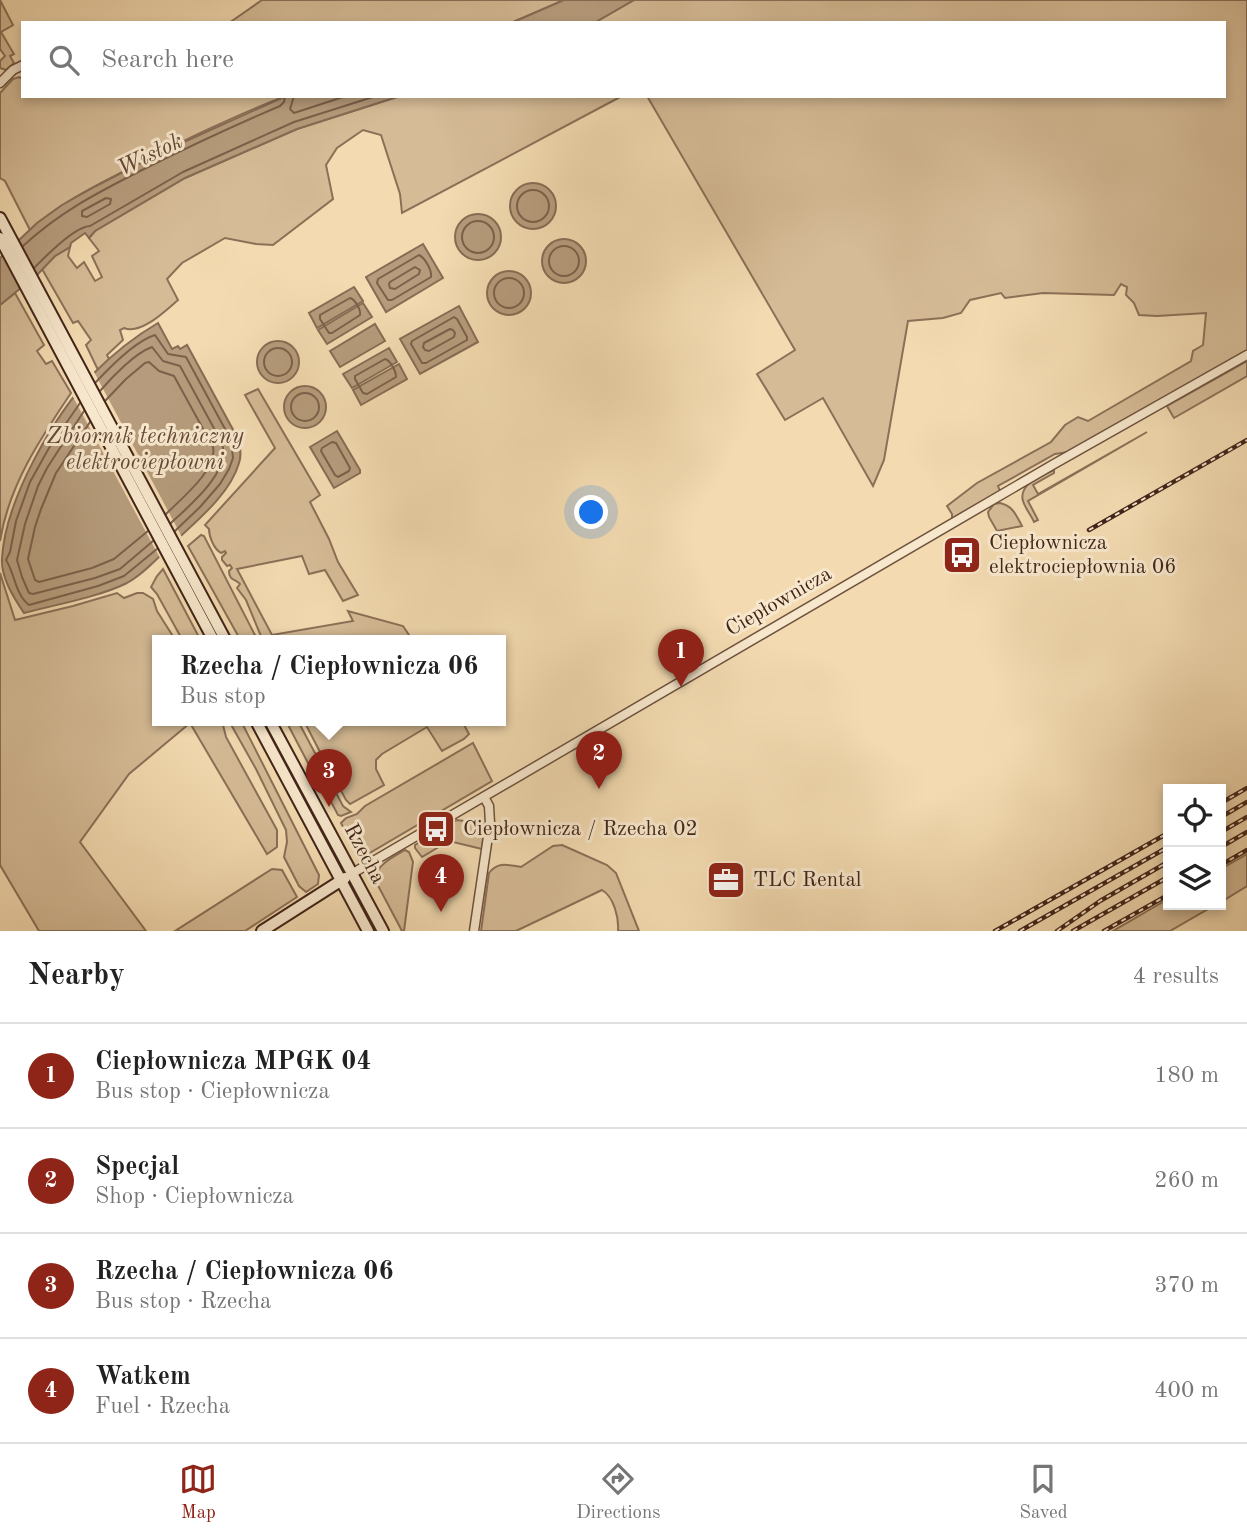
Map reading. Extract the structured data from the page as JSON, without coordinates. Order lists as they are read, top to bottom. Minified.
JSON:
{"streets":{"main road":["Ciepłownicza","Rzecha"]},"crossings":[["Ciepłownicza","Rzecha"]],"water":["Wisłok","Zbiornik techniczny elektrociepłowni"],"places":{"bus stop":["Ciepłownicza elektrociepłownia 06","Ciepłownicza / Rzecha 02"],"office":["TLC Rental"]},"page":{"search":"Search here","pins":["1","2","3","4"],"popup":["Rzecha / Ciepłownicza 06","Bus stop"],"heading":["Nearby","4 results"],"list":[{"mark":"1","name":"Ciepłownicza MPGK 04","note":"Bus stop · Ciepłownicza","value":"180 m"},{"mark":"2","name":"Specjal","note":"Shop · Ciepłownicza","value":"260 m"},{"mark":"3","name":"Rzecha / Ciepłownicza 06","note":"Bus stop · Rzecha","value":"370 m"},{"mark":"4","name":"Watkem","note":"Fuel · Rzecha","value":"400 m"}],"nav":["Map","Directions","Saved"]}}
